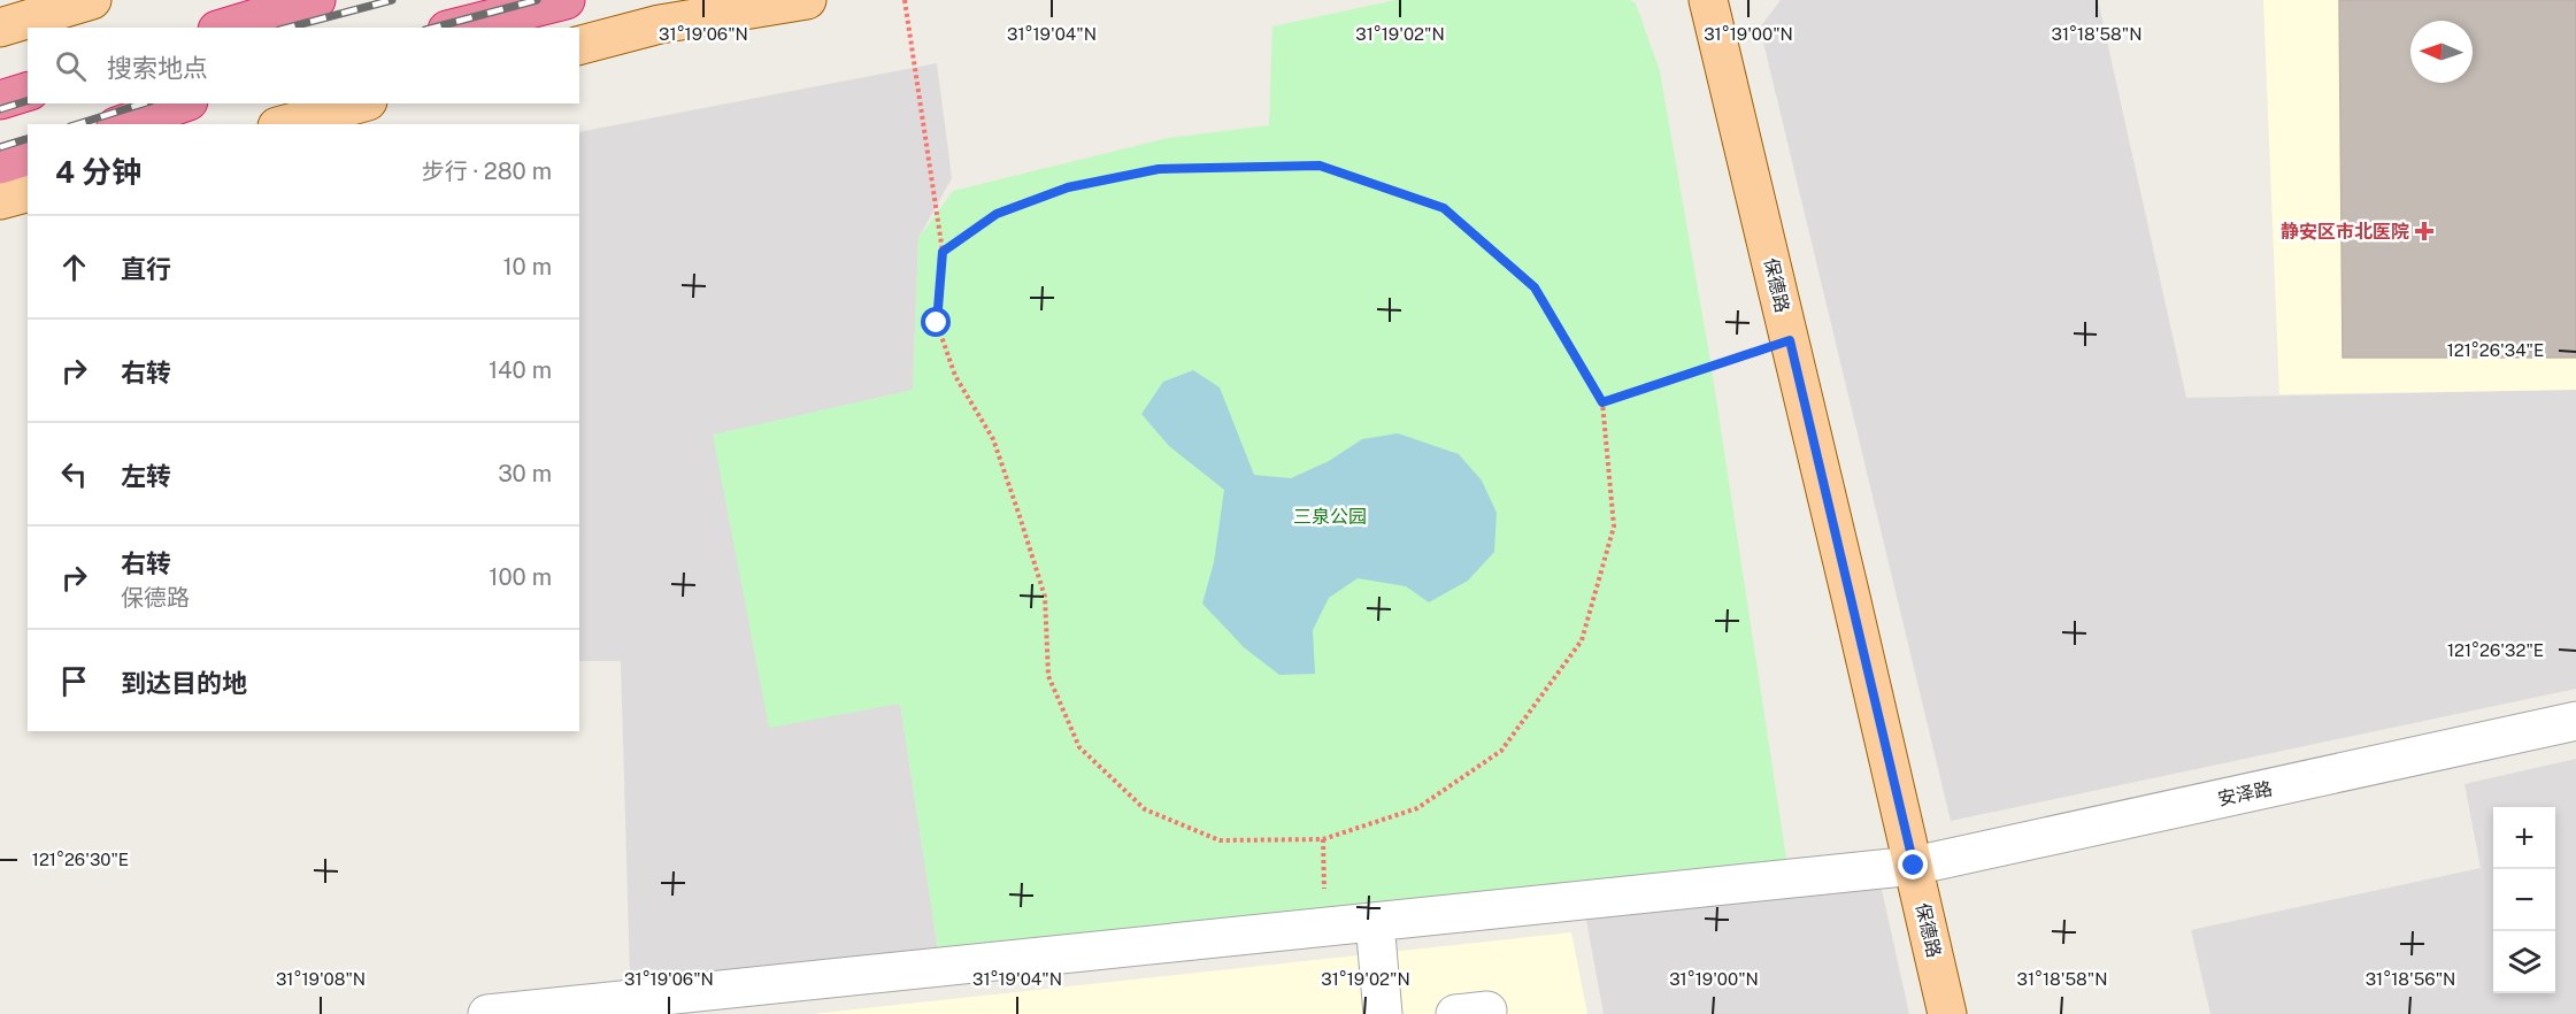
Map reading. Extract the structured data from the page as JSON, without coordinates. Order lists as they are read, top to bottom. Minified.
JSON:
{"streets":{"main road":["保德路"],"street":["安泽路"]},"crossings":[["保德路","安泽路"]],"parks":["三泉公园"],"places":{"health":["静安区市北医院"]},"north":"left","page":{"search":"搜索地点","heading":["4 分钟","步行 · 280 m"],"list":[["直行","10 m"],["右转","140 m"],["左转","30 m"],["右转","保德路","100 m"],"到达目的地"],"map_buttons":["+","−"]},"coordinates":["31°19'06\"N","31°19'04\"N","31°19'02\"N","31°19'00\"N","31°18'58\"N","121°26'34\"E","121°26'32\"E","121°26'30\"E","31°19'08\"N","31°18'56\"N"]}
